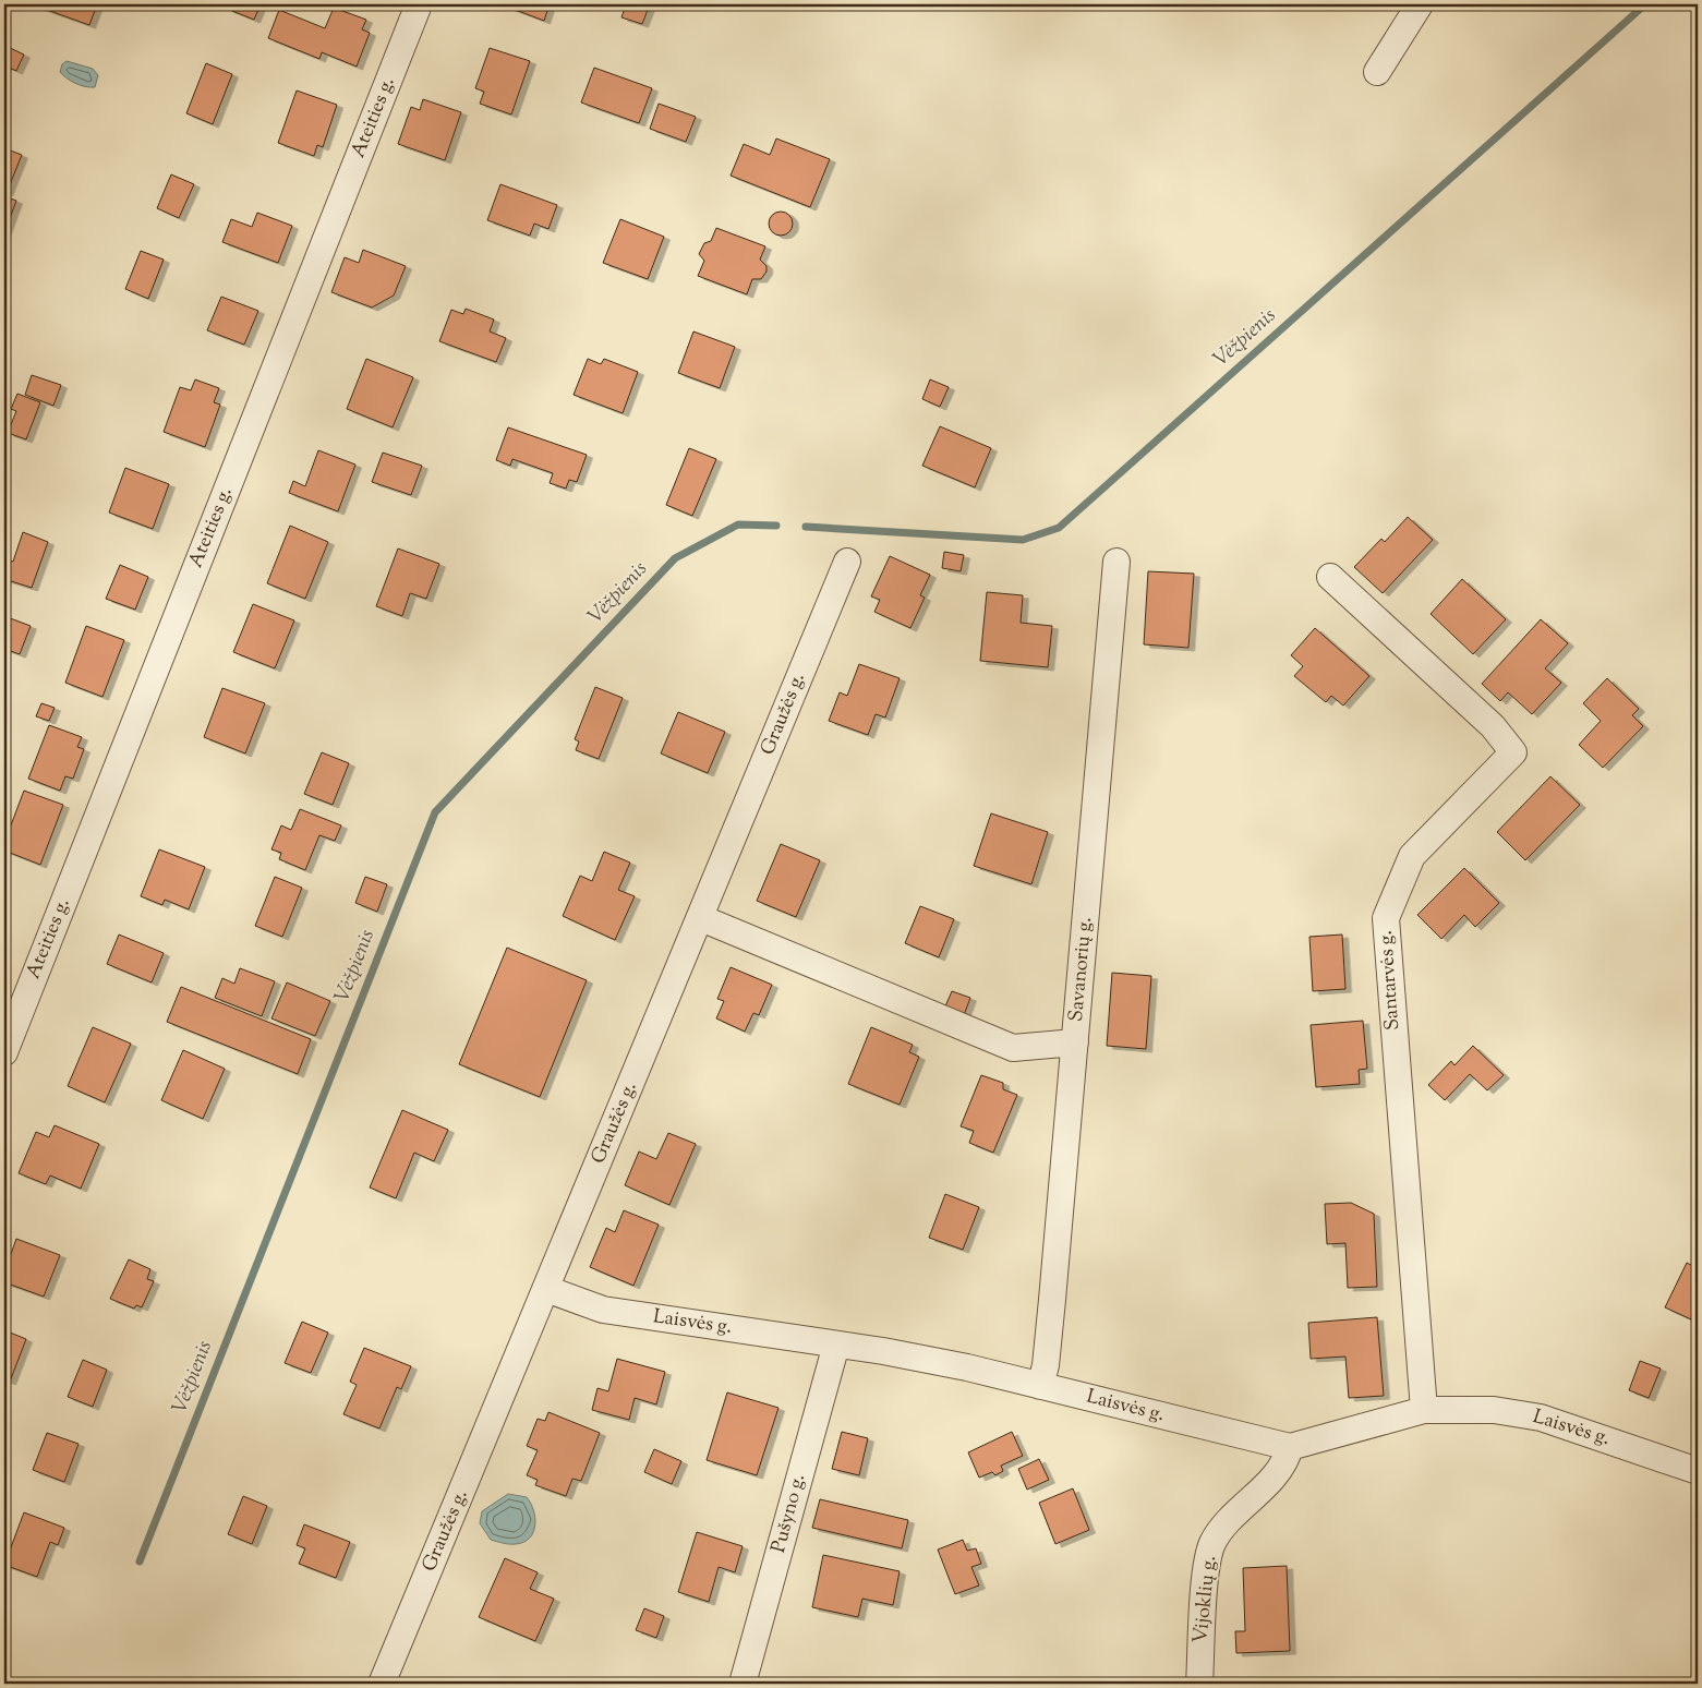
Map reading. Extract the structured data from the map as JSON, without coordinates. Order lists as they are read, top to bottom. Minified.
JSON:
{"streets":{"street":["Ateities g.","Graužės g.","Savanorių g.","Santarvės g.","Laisvės g.","Pušyno g.","Vijoklių g."]},"crossings":[["Graužės g.","Savanorių g."],["Graužės g.","Laisvės g."],["Santarvės g.","Laisvės g."],["Laisvės g.","Pušyno g."],["Laisvės g.","Vijoklių g."]],"water":["Vėžpienis"]}
